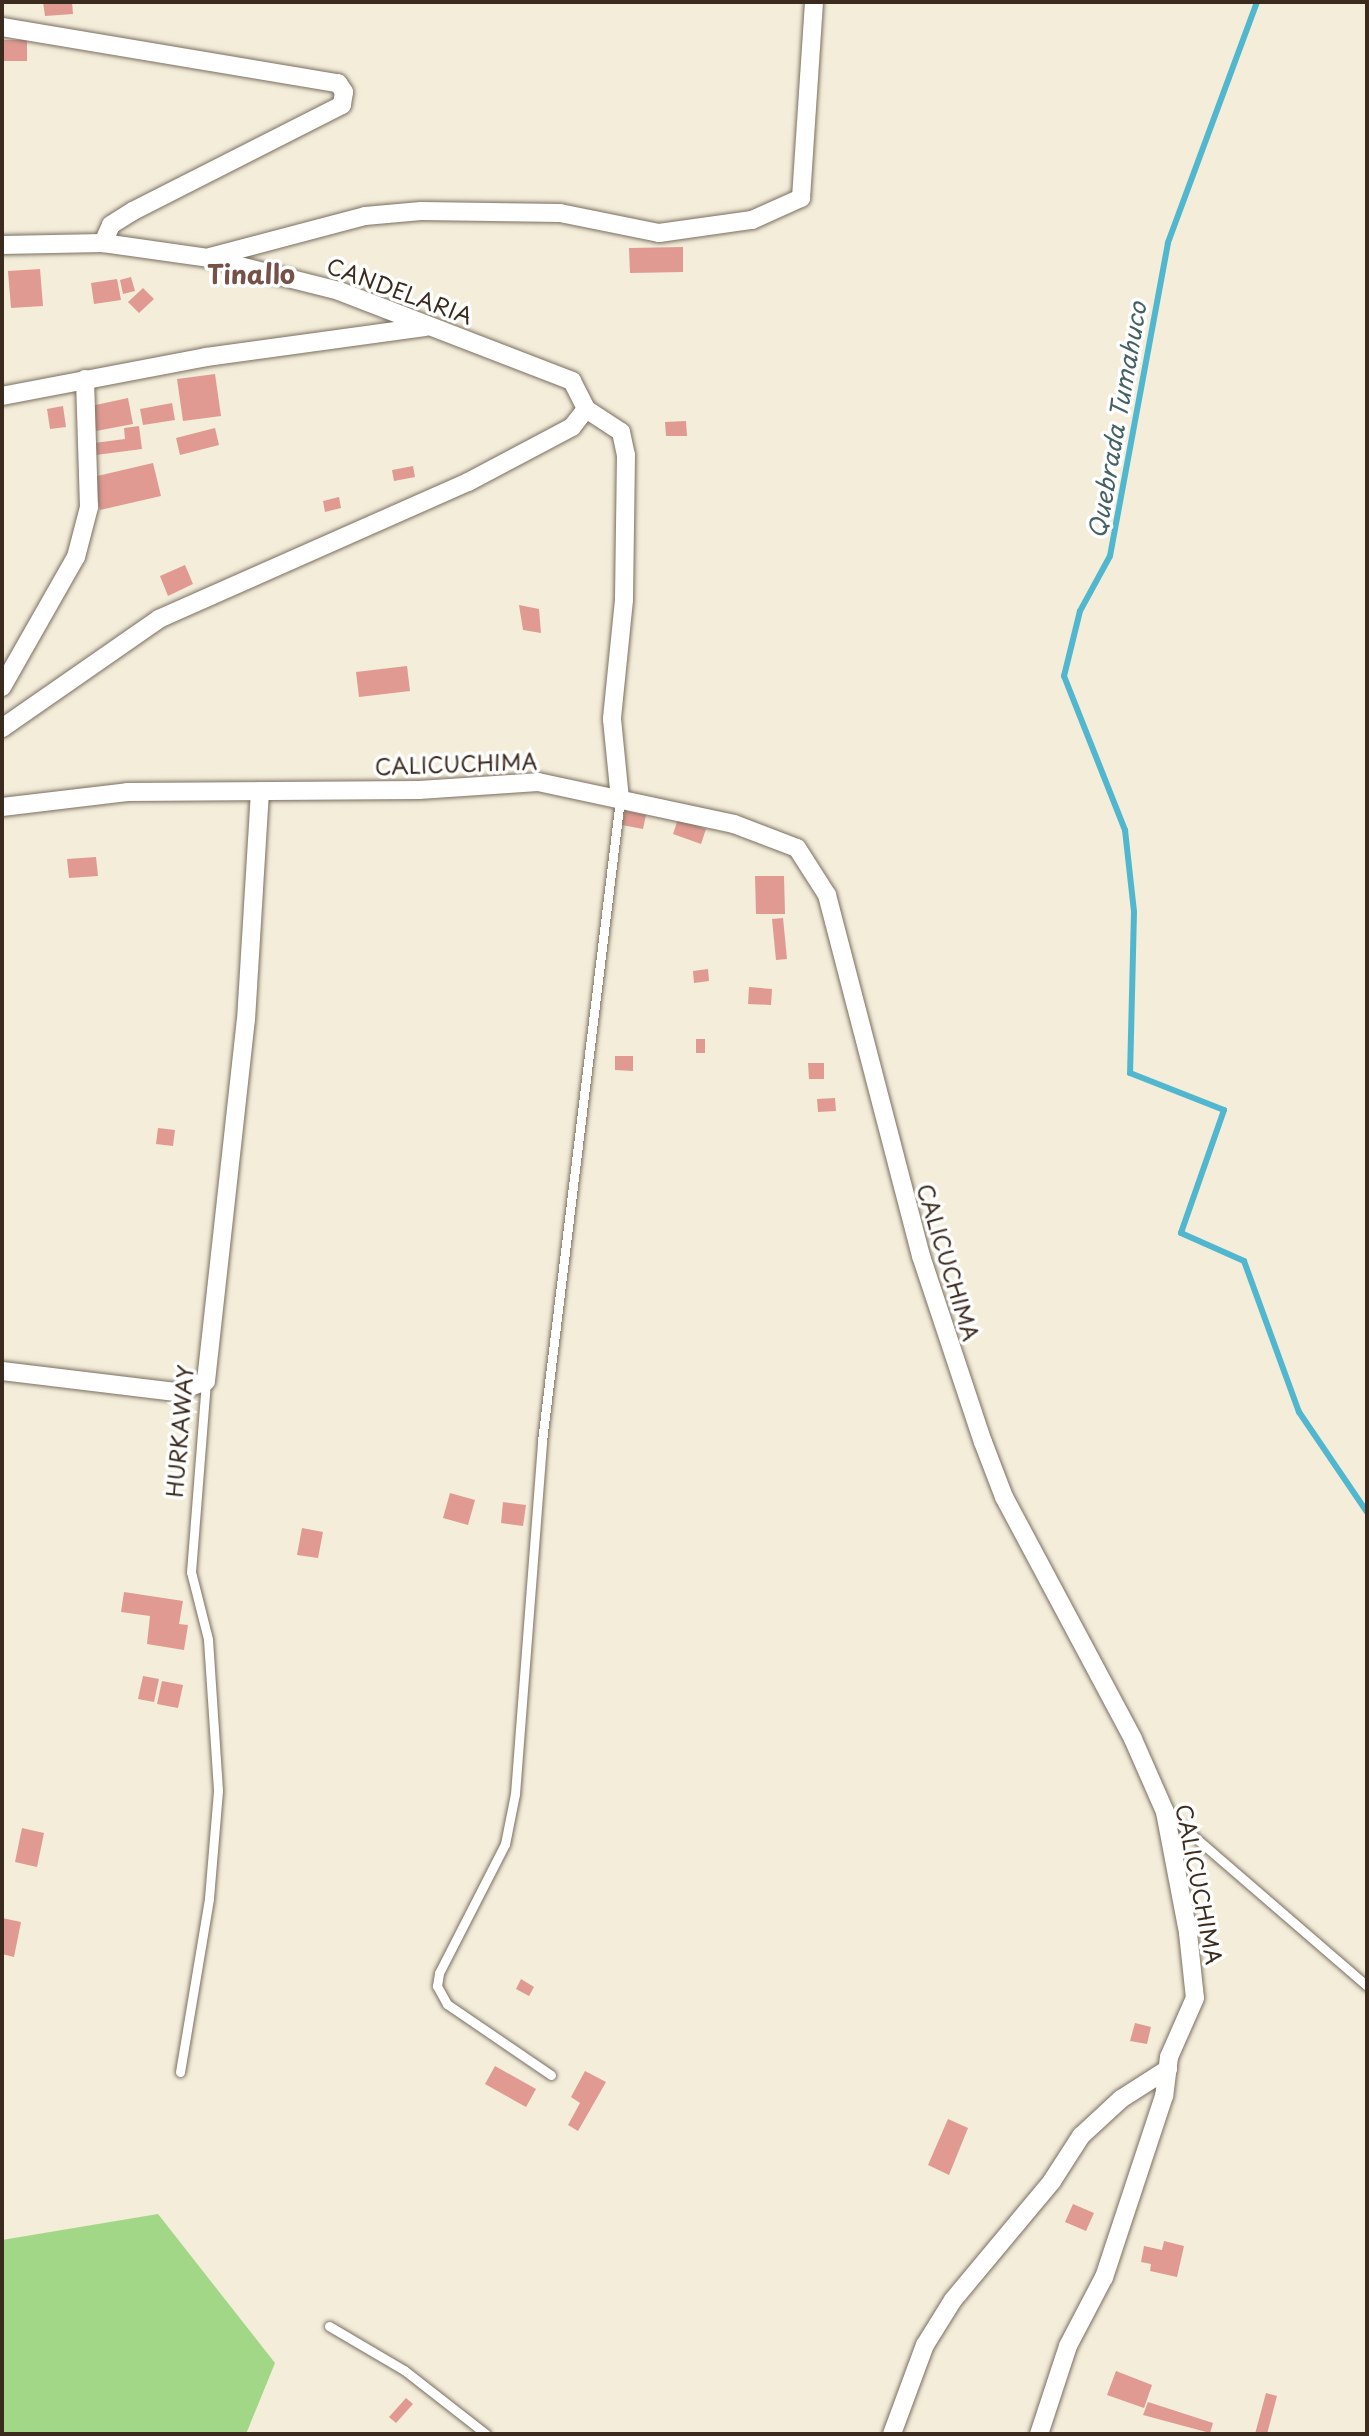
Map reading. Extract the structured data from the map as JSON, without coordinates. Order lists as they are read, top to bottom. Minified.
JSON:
{"streets":{"street":["CANDELARIA","CALICUCHIMA","HURKAWAY"]},"crossings":[["CALICUCHIMA","HURKAWAY"]],"districts":["Tinallo"],"water":["Quebrada Tumahuco"]}
